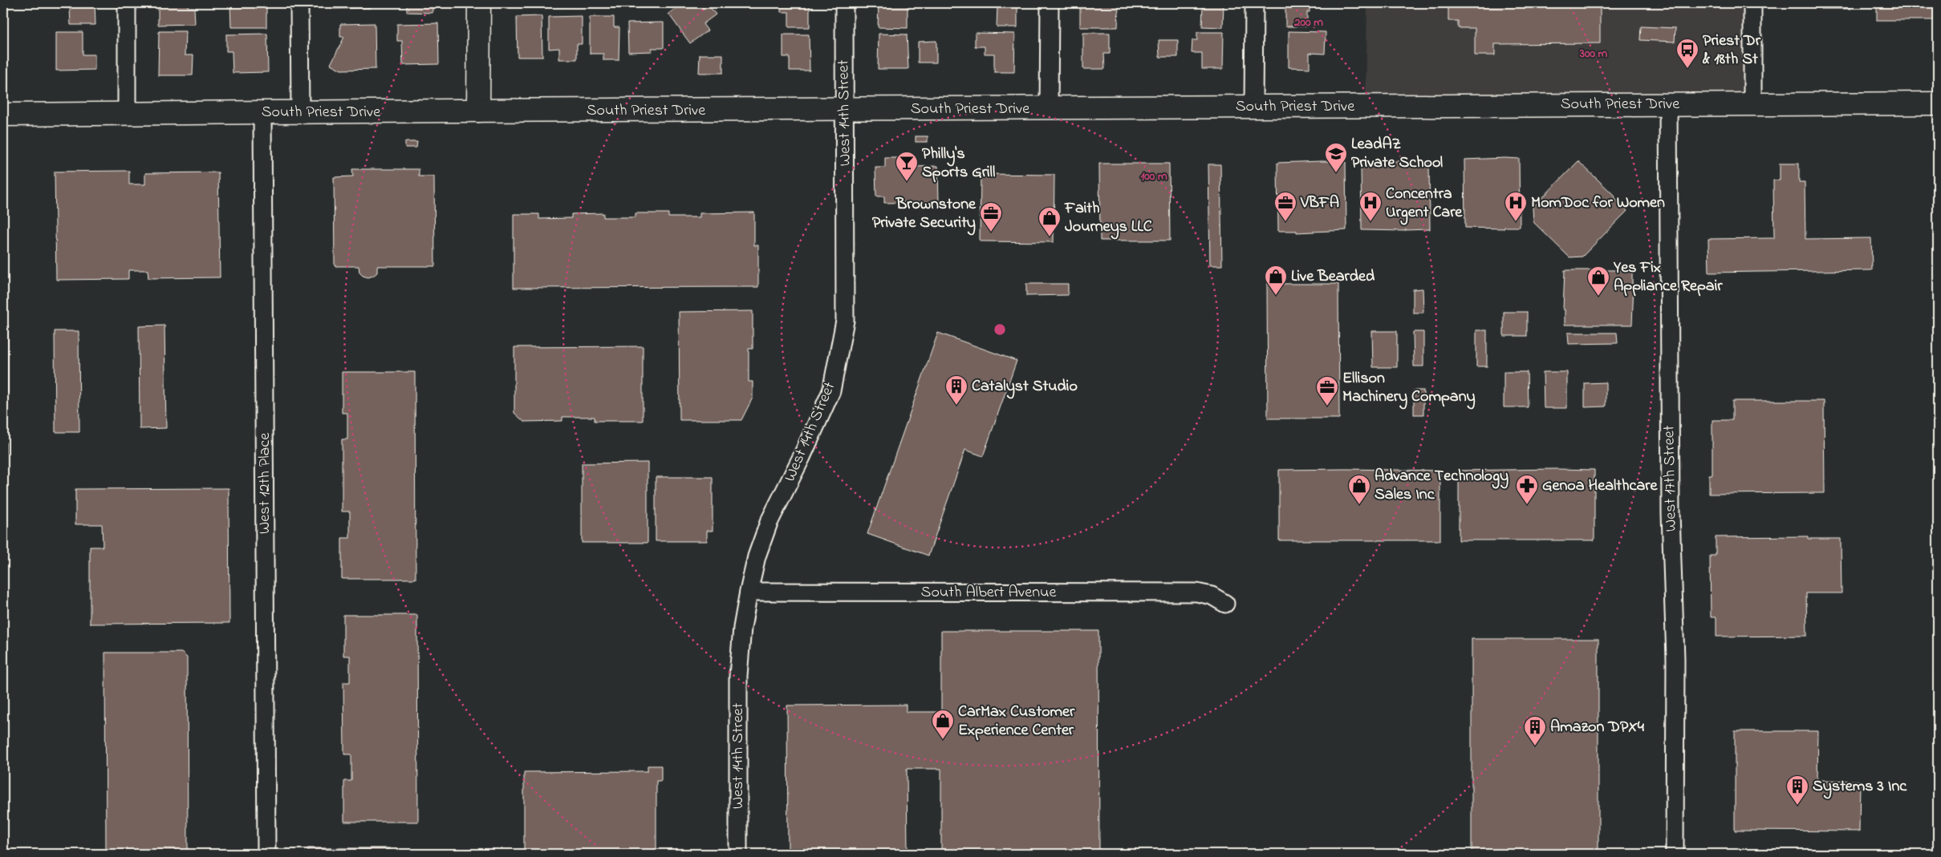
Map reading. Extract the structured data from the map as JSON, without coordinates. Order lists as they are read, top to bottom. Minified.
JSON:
{"streets":{"main road":["South Priest Drive"],"street":["West 14th Street","West 17th Street","West 12th Place","South Albert Avenue"]},"crossings":[["South Priest Drive","West 14th Street"],["South Priest Drive","West 17th Street"],["South Priest Drive","West 12th Place"],["West 14th Street","South Albert Avenue"]],"places":{"bus stop":["Priest Dr & 18th St"],"school or university":["LeadAZ Private School"],"bar":["Philly's Sports Grill"],"office":["VBFA","Brownstone Private Security","Ellison Machinery Company"],"hospital":["Concentra Urgent Care","MomDoc for Women"],"shop":["Faith Journeys LLC","Live Bearded","Yes Fix Appliance Repair","Advance Technology Sales Inc","CarMax Customer Experience Center"],"building":["Catalyst Studio","Amazon DPX4","Systems 3 Inc"],"pharmacy":["Genoa Healthcare"]},"rings":["200 m","300 m","100 m"]}
